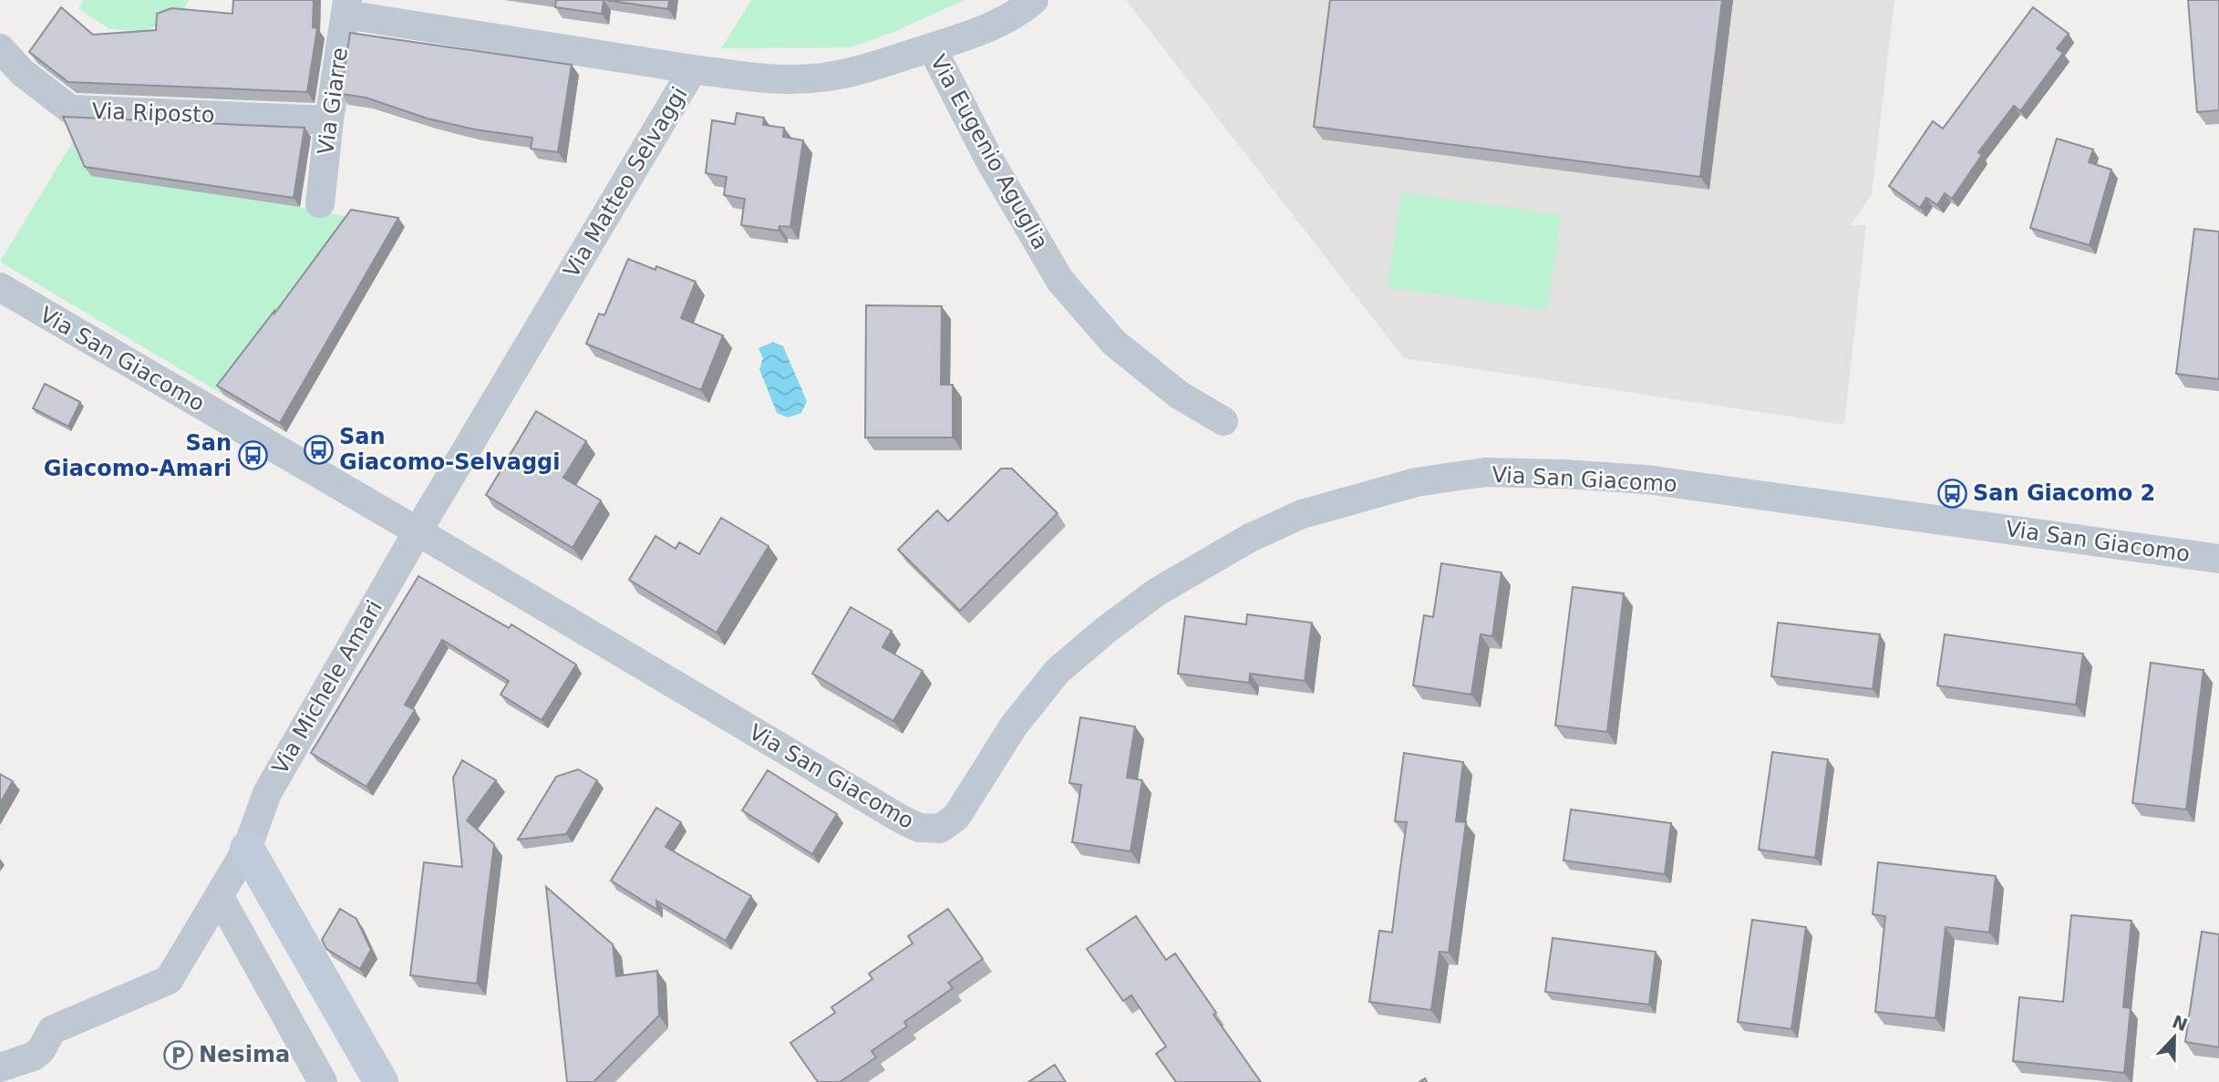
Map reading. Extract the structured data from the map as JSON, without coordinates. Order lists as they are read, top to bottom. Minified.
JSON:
{"streets":{"street":["Via Giarre","Via Riposto","Via Eugenio Aguglia","Via Matteo Selvaggi","Via San Giacomo","Via Michele Amari"]},"crossings":[["Via Giarre","Via Riposto"],["Via Giarre","Via Matteo Selvaggi"],["Via Eugenio Aguglia","Via Matteo Selvaggi"],["Via Matteo Selvaggi","Via San Giacomo"],["Via Matteo Selvaggi","Via Michele Amari"],["Via San Giacomo","Via Michele Amari"]],"places":{"bus stop":["San Giacomo-Selvaggi","San Giacomo-Amari","San Giacomo 2"],"parking":["Nesima"]},"north":"top"}
